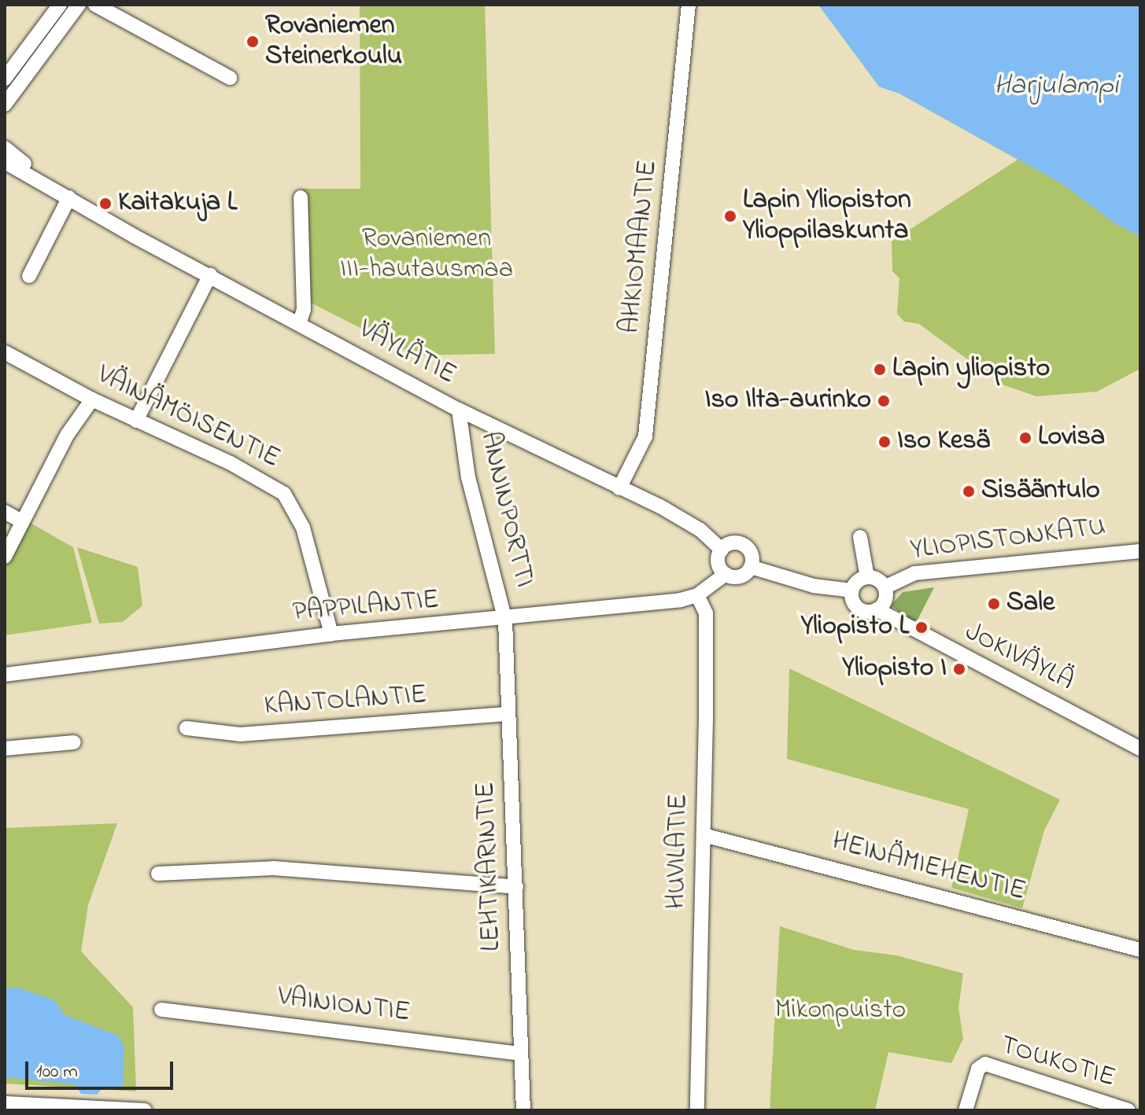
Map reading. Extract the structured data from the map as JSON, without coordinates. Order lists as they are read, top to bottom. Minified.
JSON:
{"streets":{"street":["AHKIOMAANTIE","VÄYLÄTIE","VÄINÄMÖISENTIE","ANNINPORTTI","YLIOPISTONKATU","PAPPILANTIE","JOKIVÄYLÄ","KANTOLANTIE","HUVILATIE","LEHTIKARINTIE","HEINÄMIEHENTIE","VAINIONTIE","TOUKOTIE"]},"crossings":[["AHKIOMAANTIE","VÄYLÄTIE"],["VÄYLÄTIE","ANNINPORTTI"],["VÄYLÄTIE","PAPPILANTIE"],["VÄINÄMÖISENTIE","PAPPILANTIE"],["ANNINPORTTI","PAPPILANTIE"],["ANNINPORTTI","LEHTIKARINTIE"],["YLIOPISTONKATU","JOKIVÄYLÄ"],["PAPPILANTIE","HUVILATIE"],["PAPPILANTIE","LEHTIKARINTIE"],["KANTOLANTIE","LEHTIKARINTIE"],["HUVILATIE","HEINÄMIEHENTIE"],["LEHTIKARINTIE","VAINIONTIE"]],"water":["Harjulampi"],"parks":["Rovaniemen III-hautausmaa","Mikonpuisto"],"places":["Rovaniemen Steinerkoulu","Kaitakuja L","Lapin Yliopiston Ylioppilaskunta","Lapin yliopisto","Iso Ilta-aurinko","Lovisa","Iso Kesä","Sisääntulo","Sale","Yliopisto L","Yliopisto I"],"scale_bar":"100 m"}
